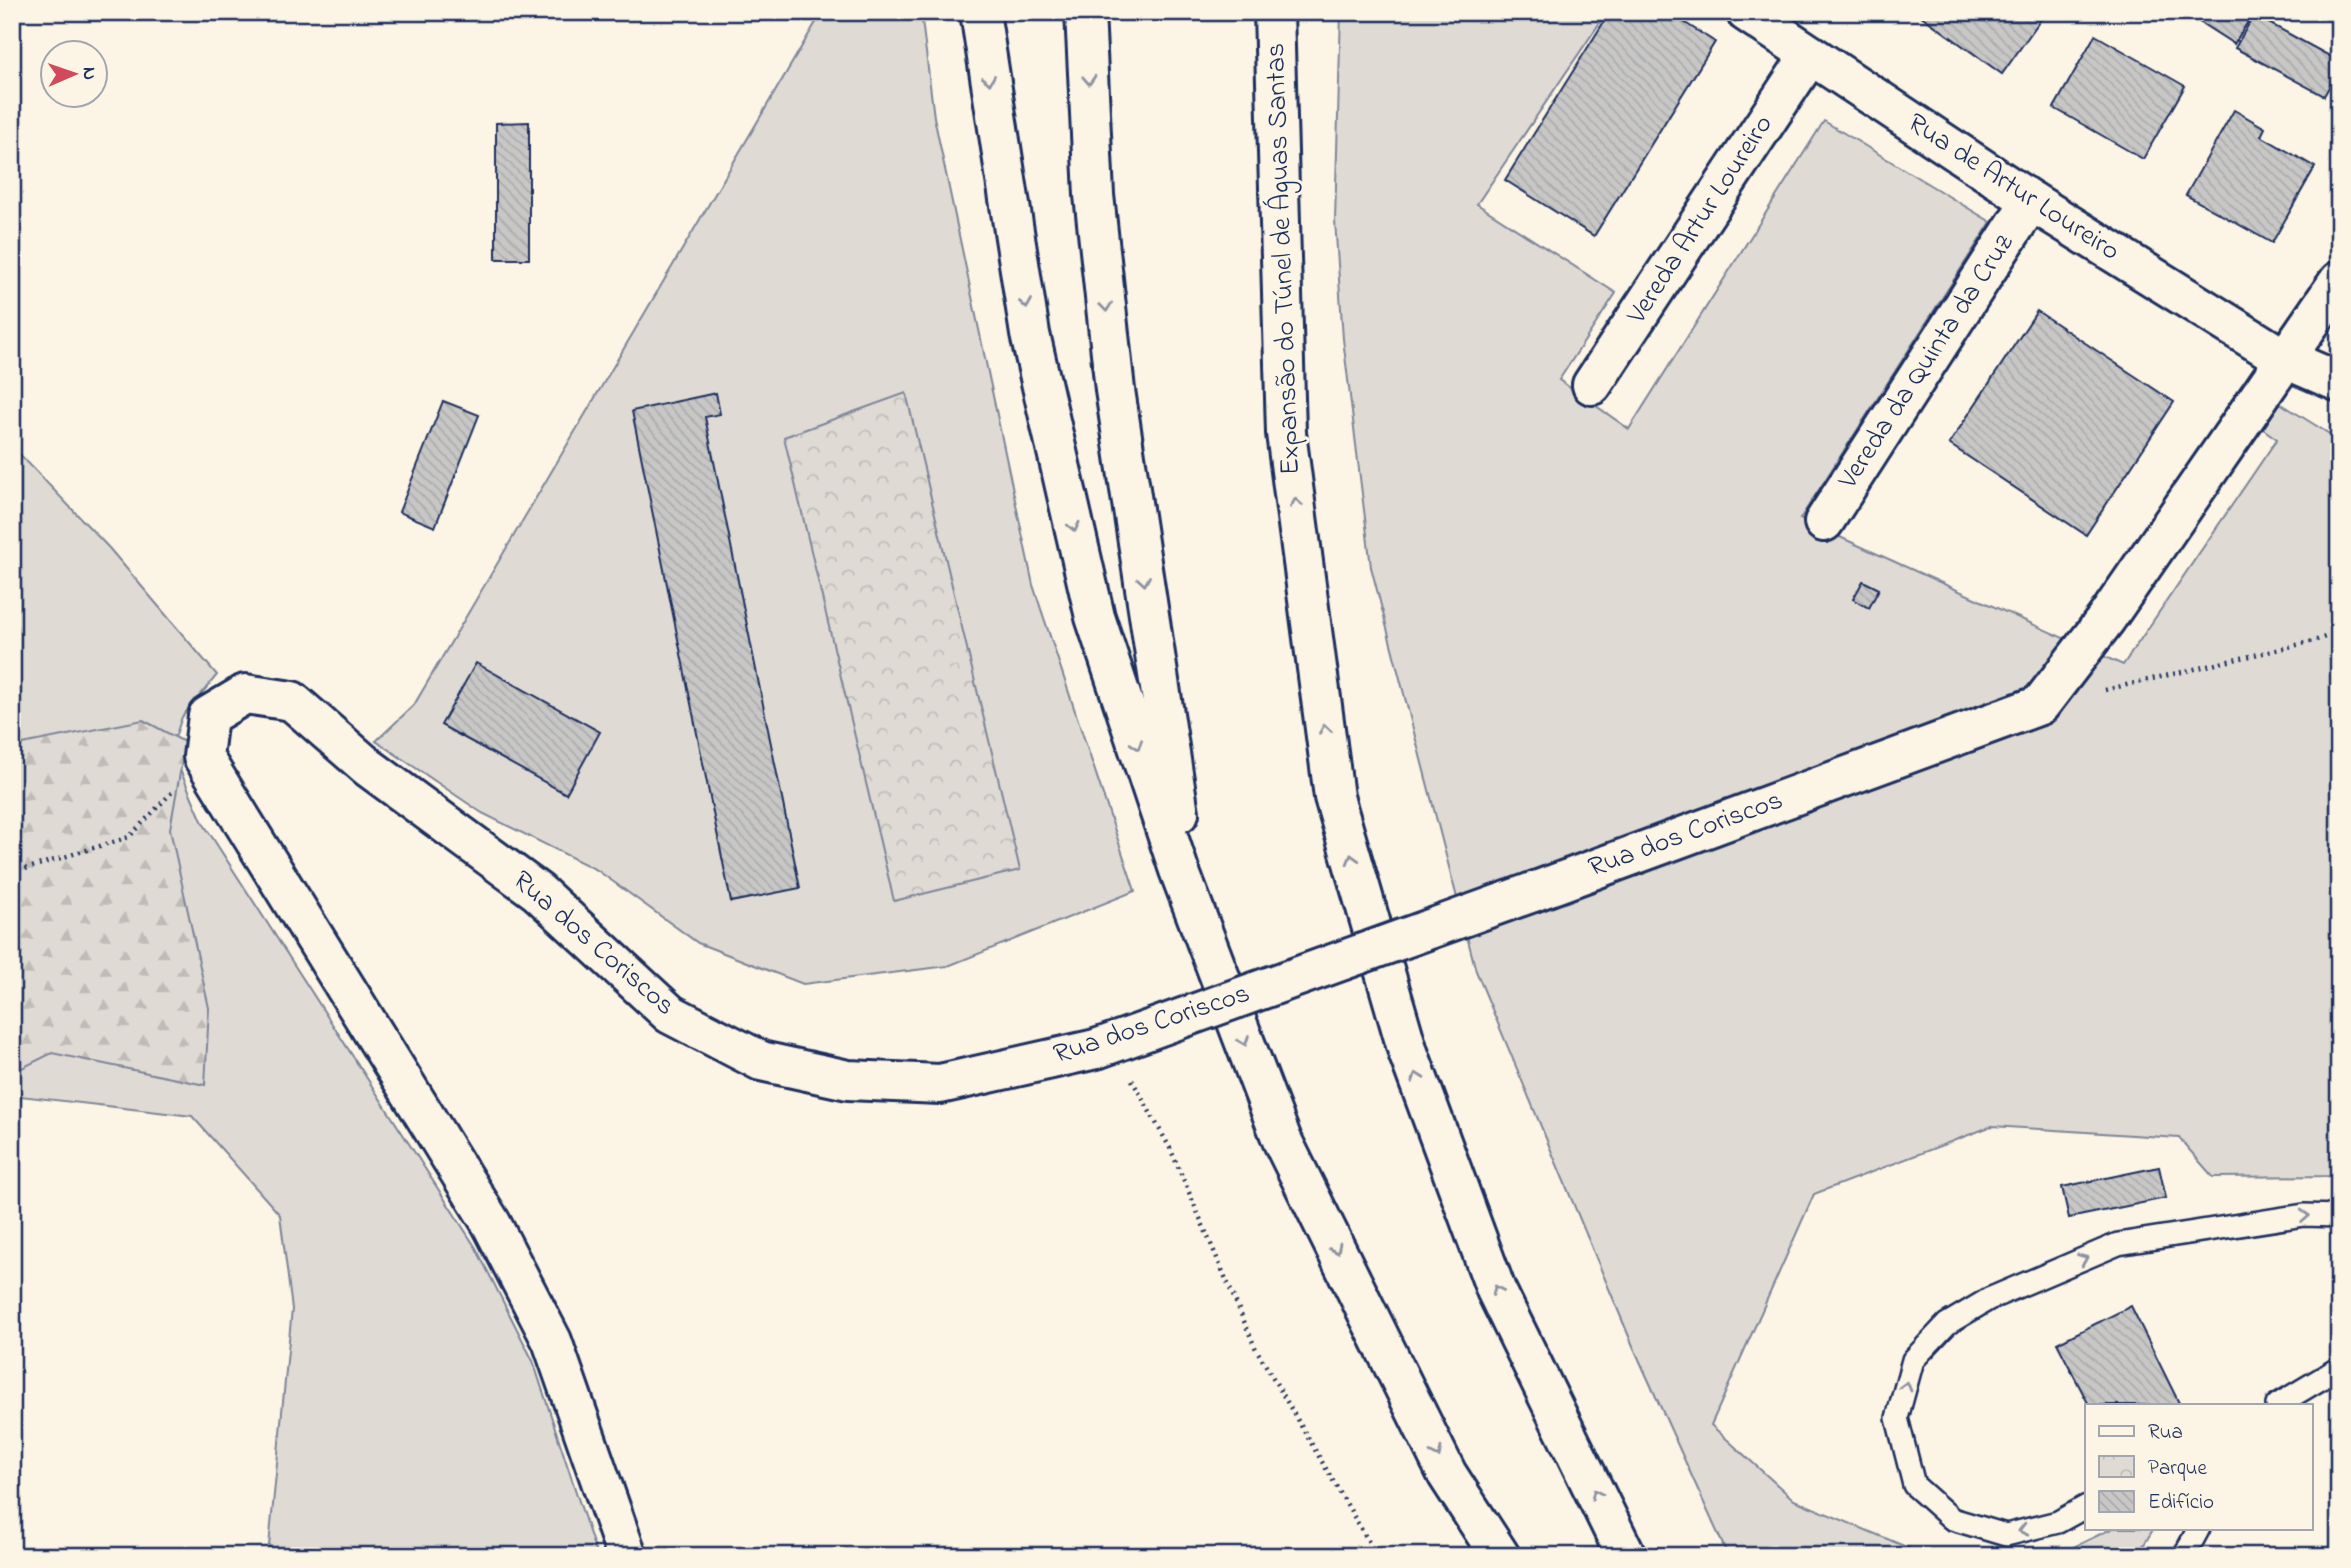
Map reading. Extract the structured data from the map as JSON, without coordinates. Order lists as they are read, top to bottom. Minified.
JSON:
{"streets":{"main road":["Rua de Artur Loureiro","Vereda Artur Loureiro","Expansão do Túnel de Águas Santas","Vereda da Quinta da Cruz","Rua dos Coriscos"]},"crossings":[["Rua de Artur Loureiro","Vereda Artur Loureiro"],["Rua de Artur Loureiro","Vereda da Quinta da Cruz"]],"legend":["Rua","Parque","Edifício"],"north":"right"}
